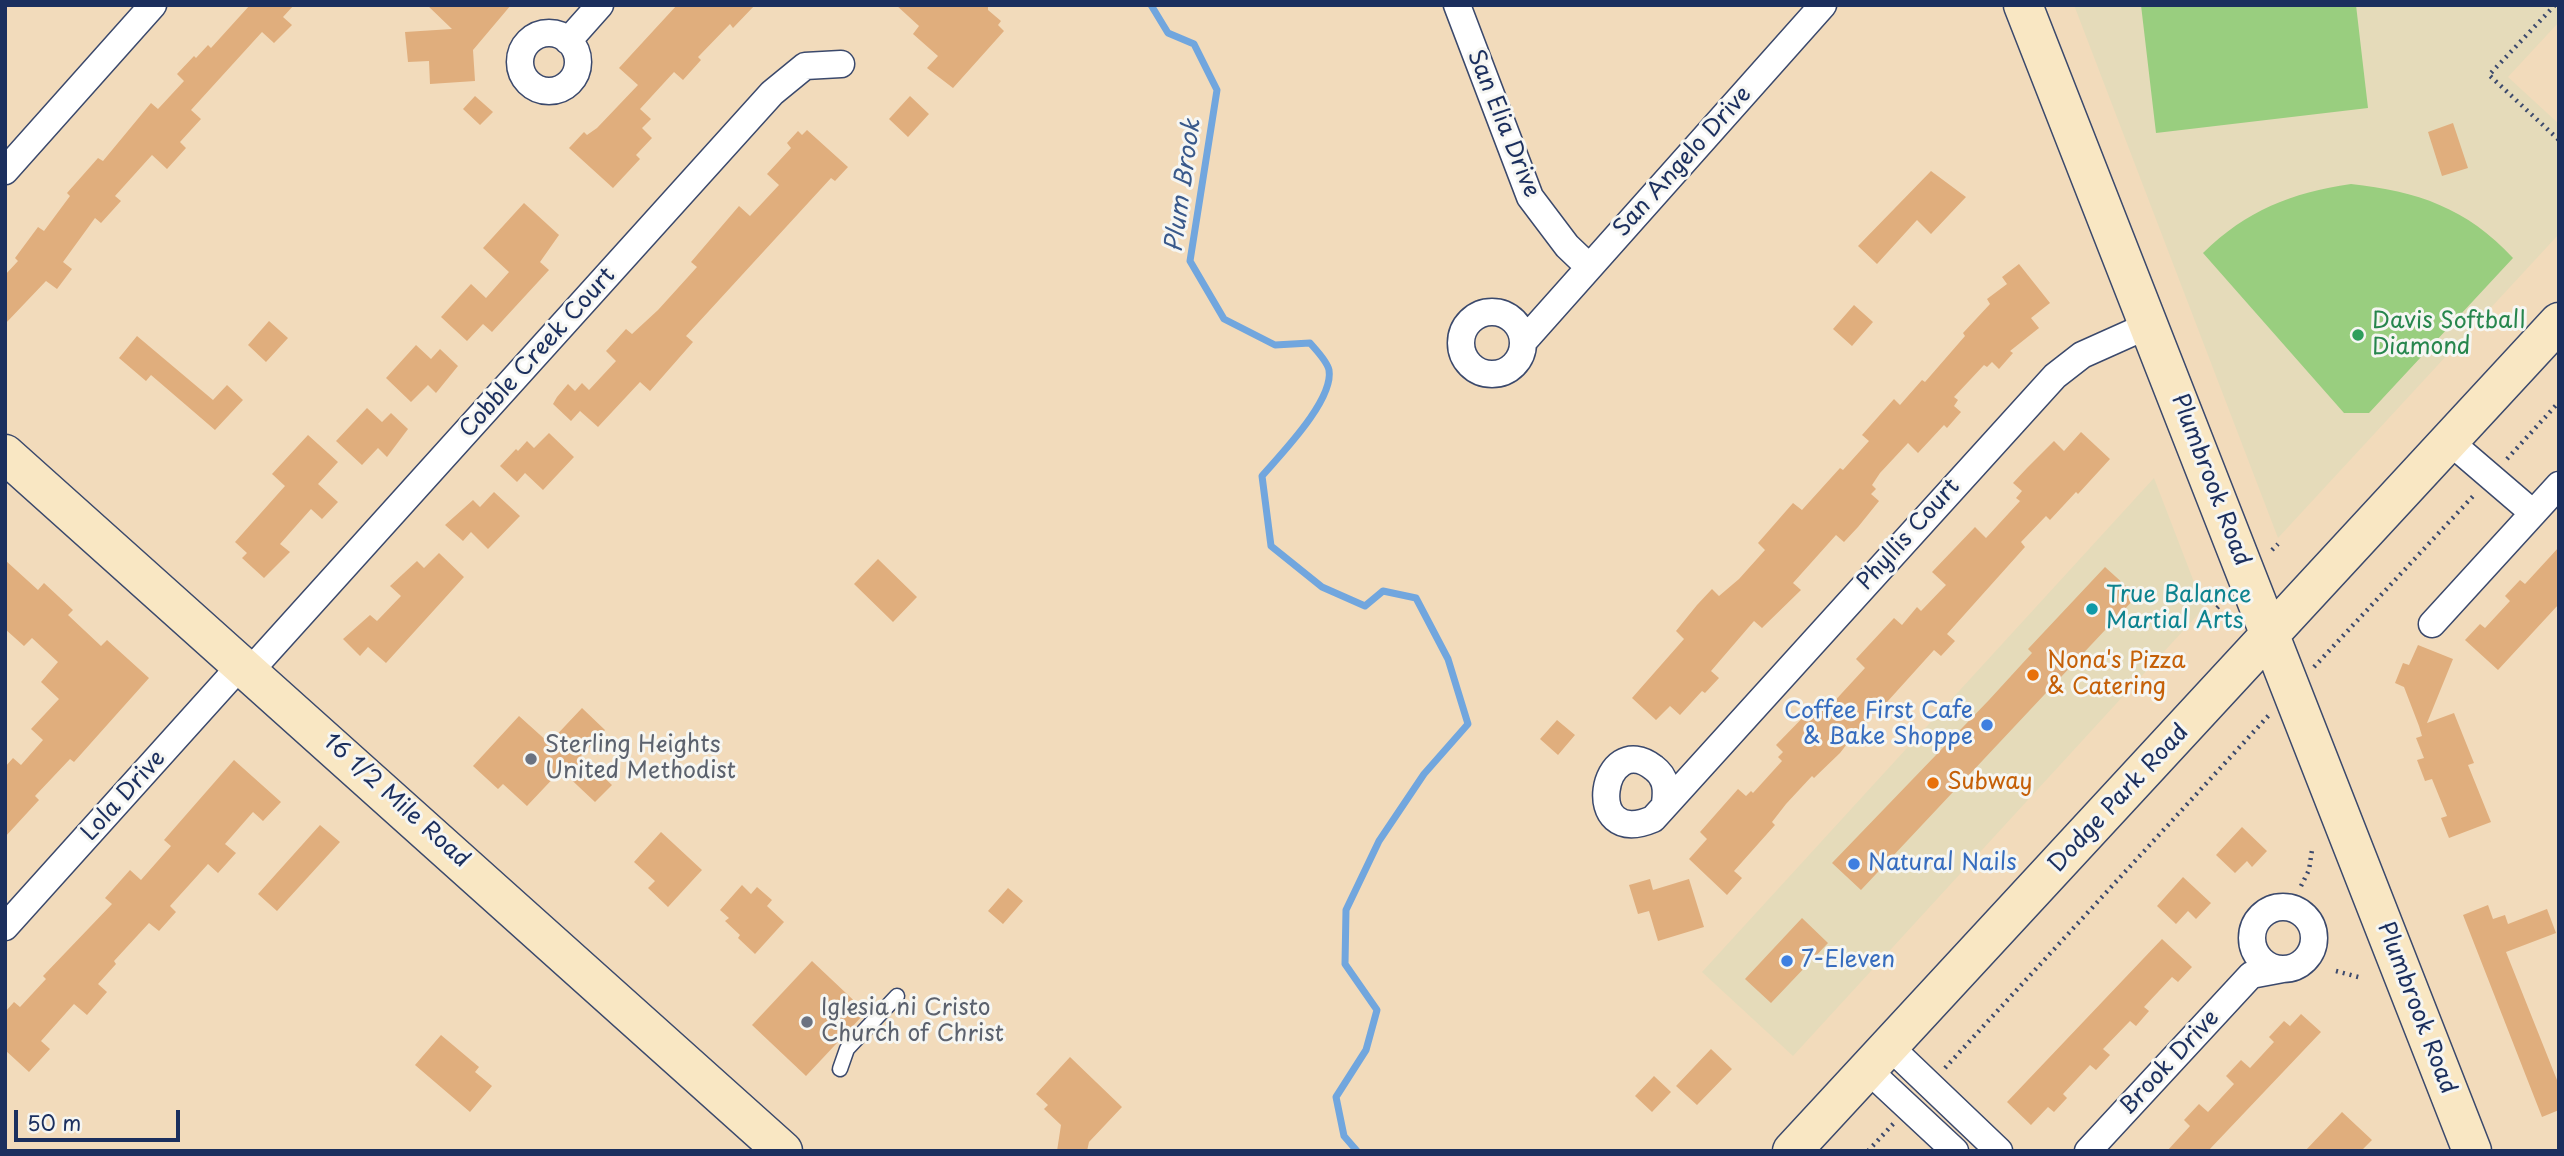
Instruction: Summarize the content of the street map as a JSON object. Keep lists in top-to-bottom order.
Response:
{
  "streets": {
    "street": [
      "San Elia Drive",
      "San Angelo Drive",
      "Cobble Creek Court",
      "Plumbrook Road",
      "Phyllis Court",
      "Lola Drive",
      "Dodge Park Road",
      "16 1/2 Mile Road",
      "Brook Drive"
    ]
  },
  "crossings": [
    ["San Elia Drive", "San Angelo Drive"],
    ["Cobble Creek Court", "Lola Drive"],
    ["Cobble Creek Court", "16 1/2 Mile Road"],
    ["Plumbrook Road", "Phyllis Court"],
    ["Plumbrook Road", "Dodge Park Road"],
    ["Lola Drive", "16 1/2 Mile Road"]
  ],
  "water": ["Plum Brook"],
  "places": [
    "Davis Softball Diamond",
    "True Balance Martial Arts",
    "Nona's Pizza & Catering",
    "Coffee First Cafe & Bake Shoppe",
    "Sterling Heights United Methodist",
    "Subway",
    "Natural Nails",
    "7-Eleven",
    "Iglesia ni Cristo Church of Christ"
  ],
  "scale_bar": "50 m"
}
